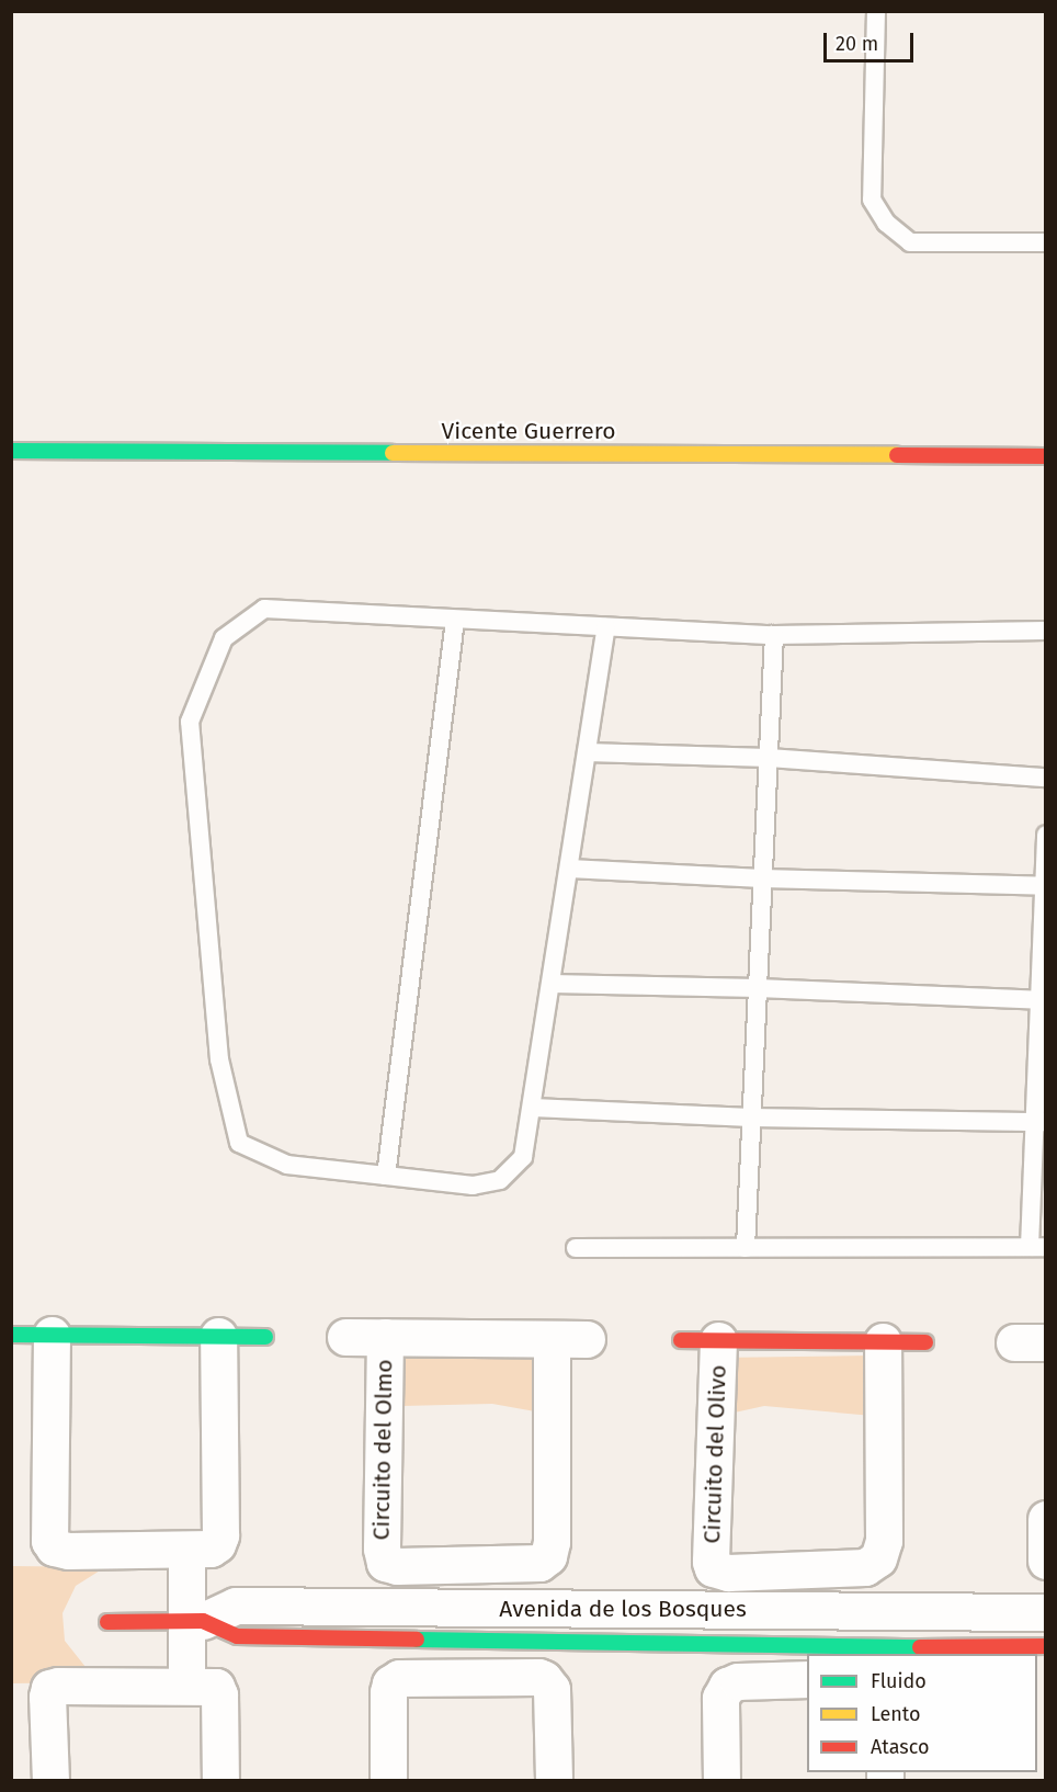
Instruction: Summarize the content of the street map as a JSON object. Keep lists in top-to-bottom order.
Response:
{
  "streets": {
    "street": [
      "Vicente Guerrero",
      "Circuito del Olmo",
      "Circuito del Olivo",
      "Avenida de los Bosques"
    ]
  },
  "legend": ["Fluido", "Lento", "Atasco"],
  "scale_bar": "20 m"
}
